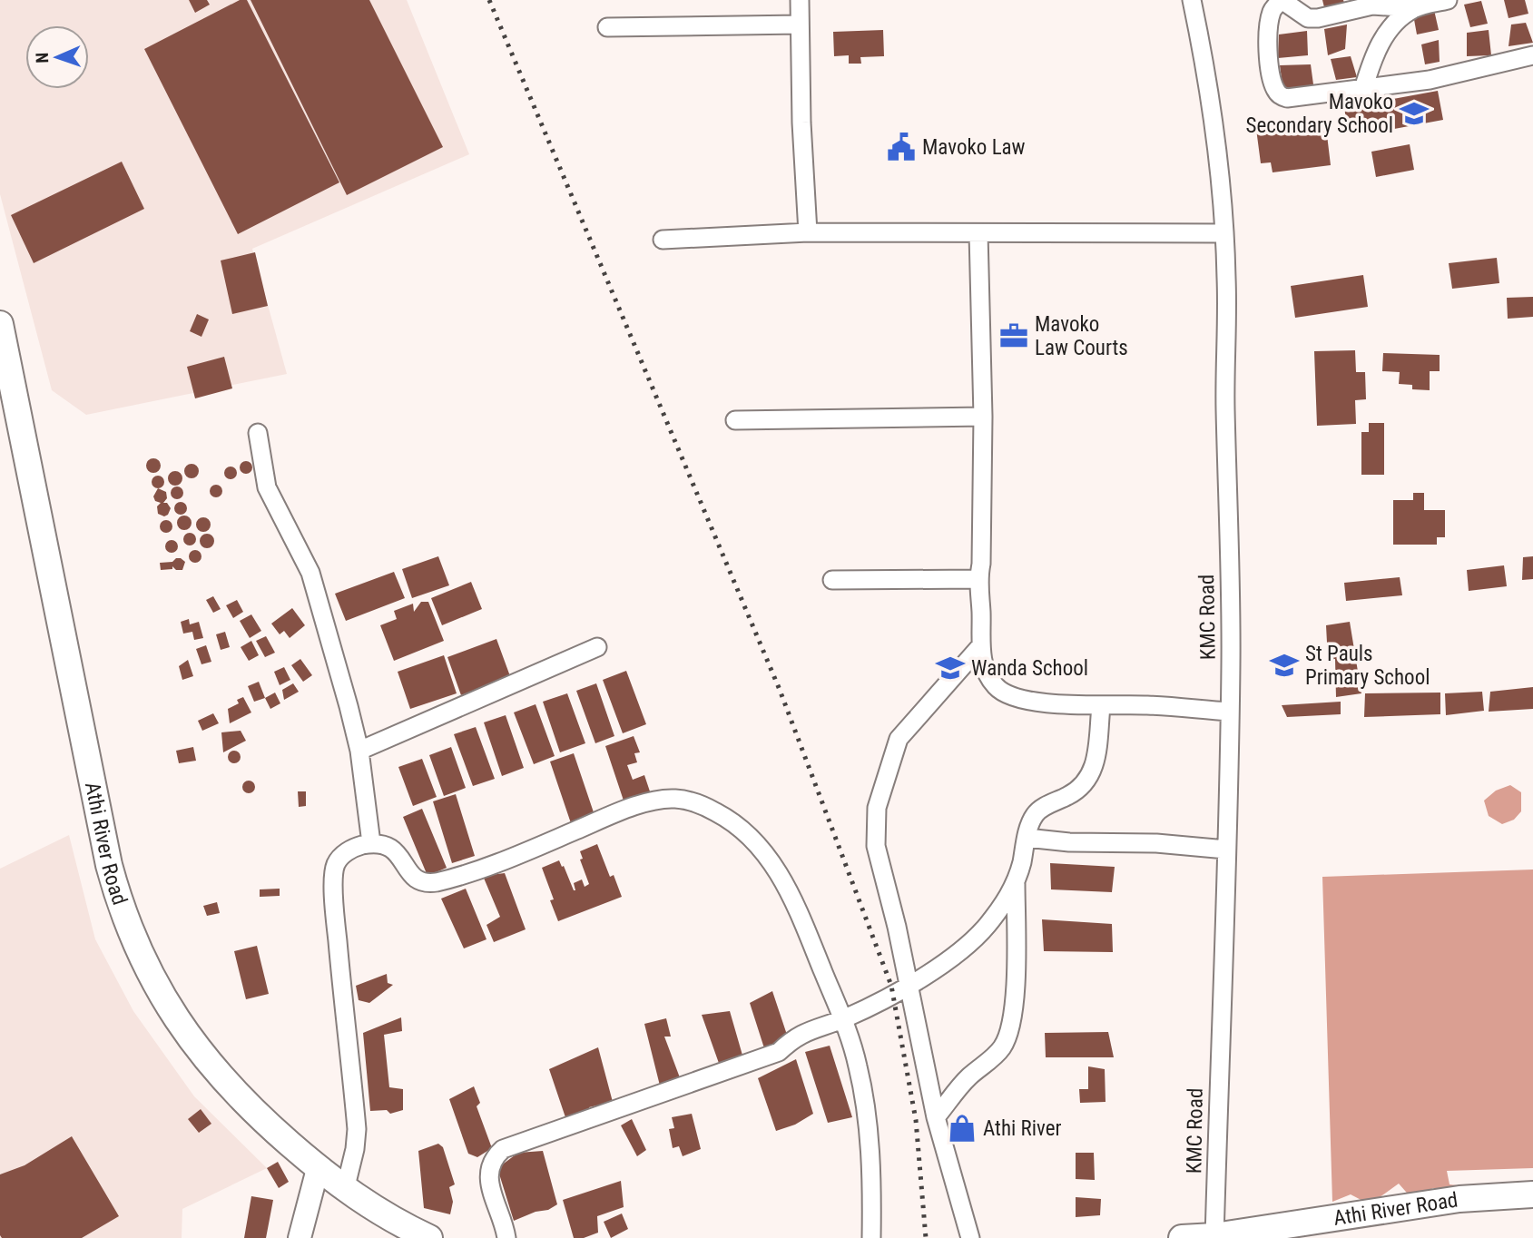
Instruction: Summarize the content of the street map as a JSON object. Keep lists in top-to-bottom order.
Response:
{
  "streets": {
    "main road": ["Athi River Road"],
    "street": ["KMC Road"]
  },
  "crossings": [
    ["KMC Road", "Athi River Road"]
  ],
  "places": {
    "school or university": ["Mavoko Secondary School", "St Pauls Primary School", "Wanda School"],
    "public building": ["Mavoko Law"],
    "office": ["Mavoko Law Courts"],
    "shop": ["Athi River"]
  },
  "north": "left"
}
